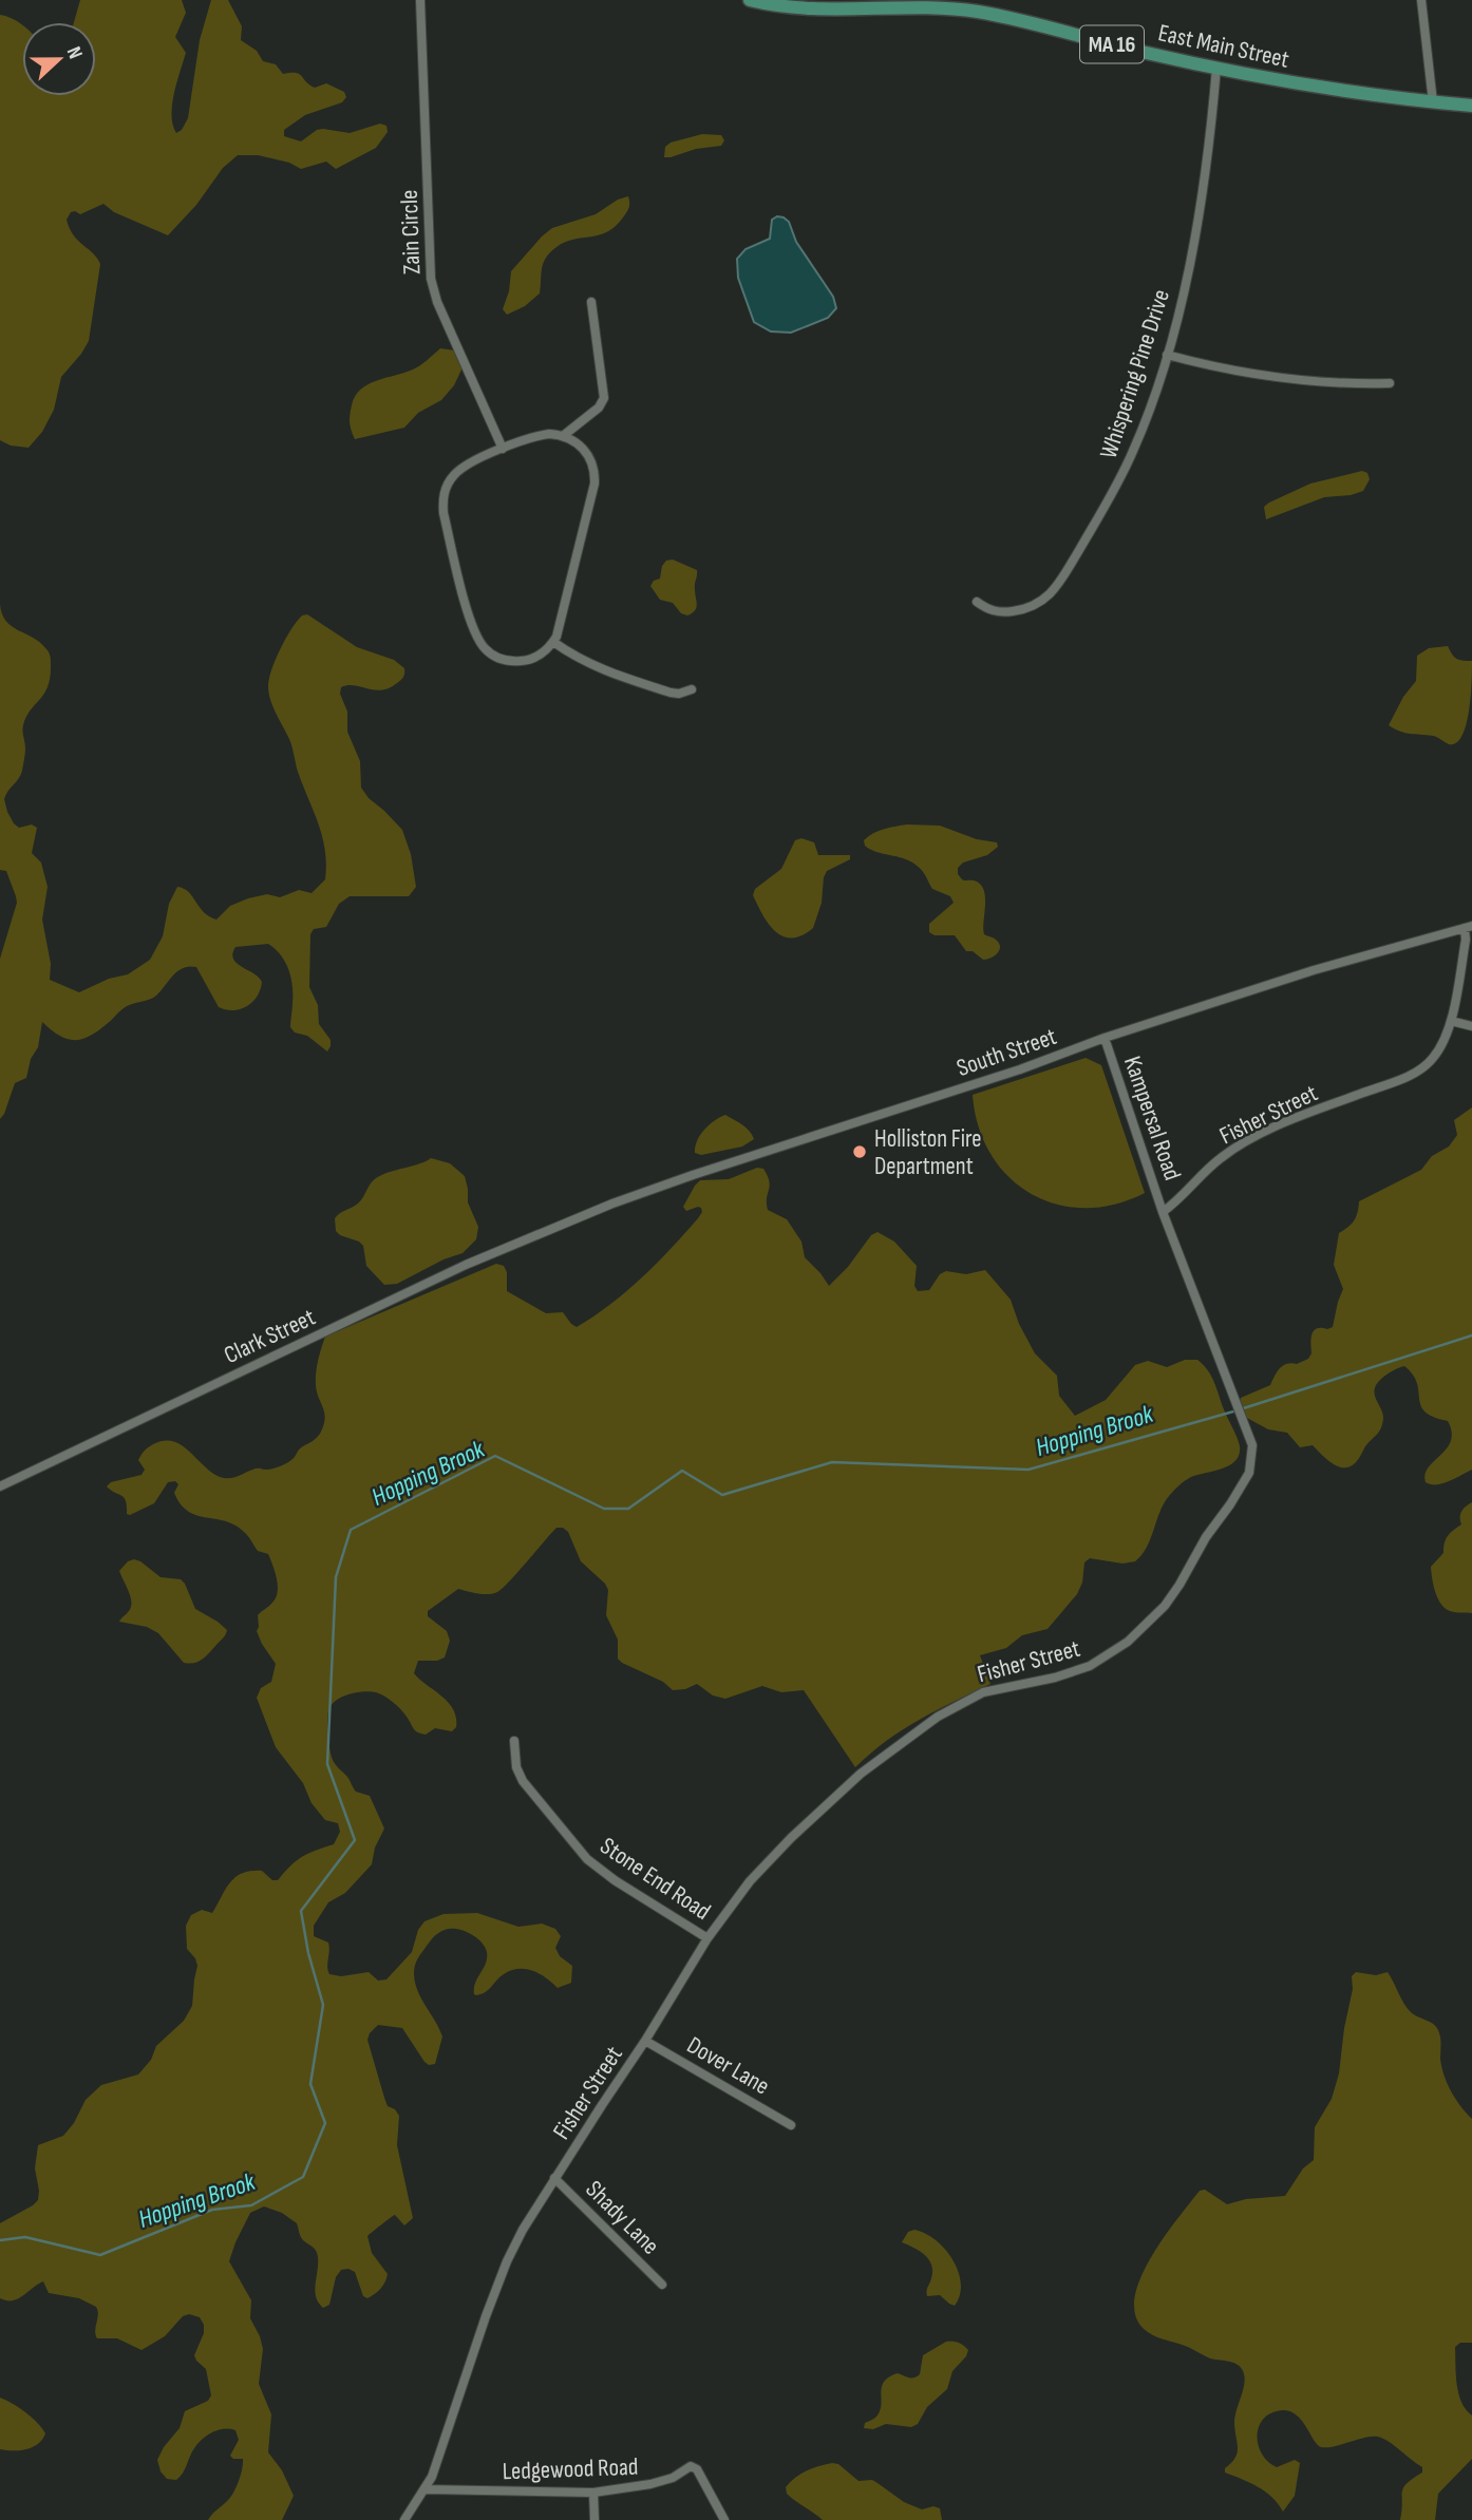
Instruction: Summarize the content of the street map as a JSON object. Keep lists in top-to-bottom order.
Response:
{
  "streets": {
    "main road": ["MA 16", "East Main Street"],
    "street": [
      "Zain Circle",
      "Whispering Pine Drive",
      "South Street",
      "Fisher Street",
      "Kampersal Road",
      "Clark Street",
      "Stone End Road",
      "Dover Lane",
      "Shady Lane",
      "Ledgewood Road"
    ]
  },
  "crossings": [
    ["East Main Street", "Whispering Pine Drive"],
    ["South Street", "Fisher Street"],
    ["South Street", "Kampersal Road"],
    ["South Street", "Clark Street"],
    ["Fisher Street", "Kampersal Road"],
    ["Fisher Street", "Stone End Road"],
    ["Fisher Street", "Dover Lane"],
    ["Fisher Street", "Shady Lane"],
    ["Fisher Street", "Ledgewood Road"]
  ],
  "water": ["Hopping Brook"],
  "places": ["Holliston Fire Department"],
  "north": "right"
}
